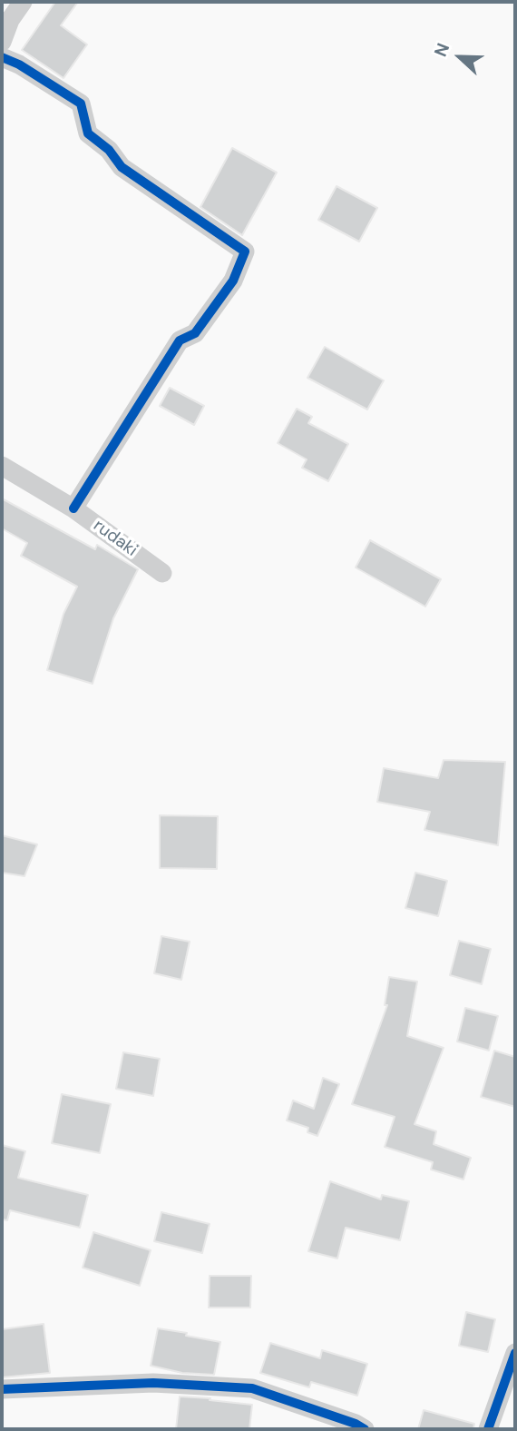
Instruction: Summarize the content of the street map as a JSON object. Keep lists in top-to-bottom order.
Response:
{
  "streets": {
    "street": ["rudaki"]
  },
  "north": "left"
}
